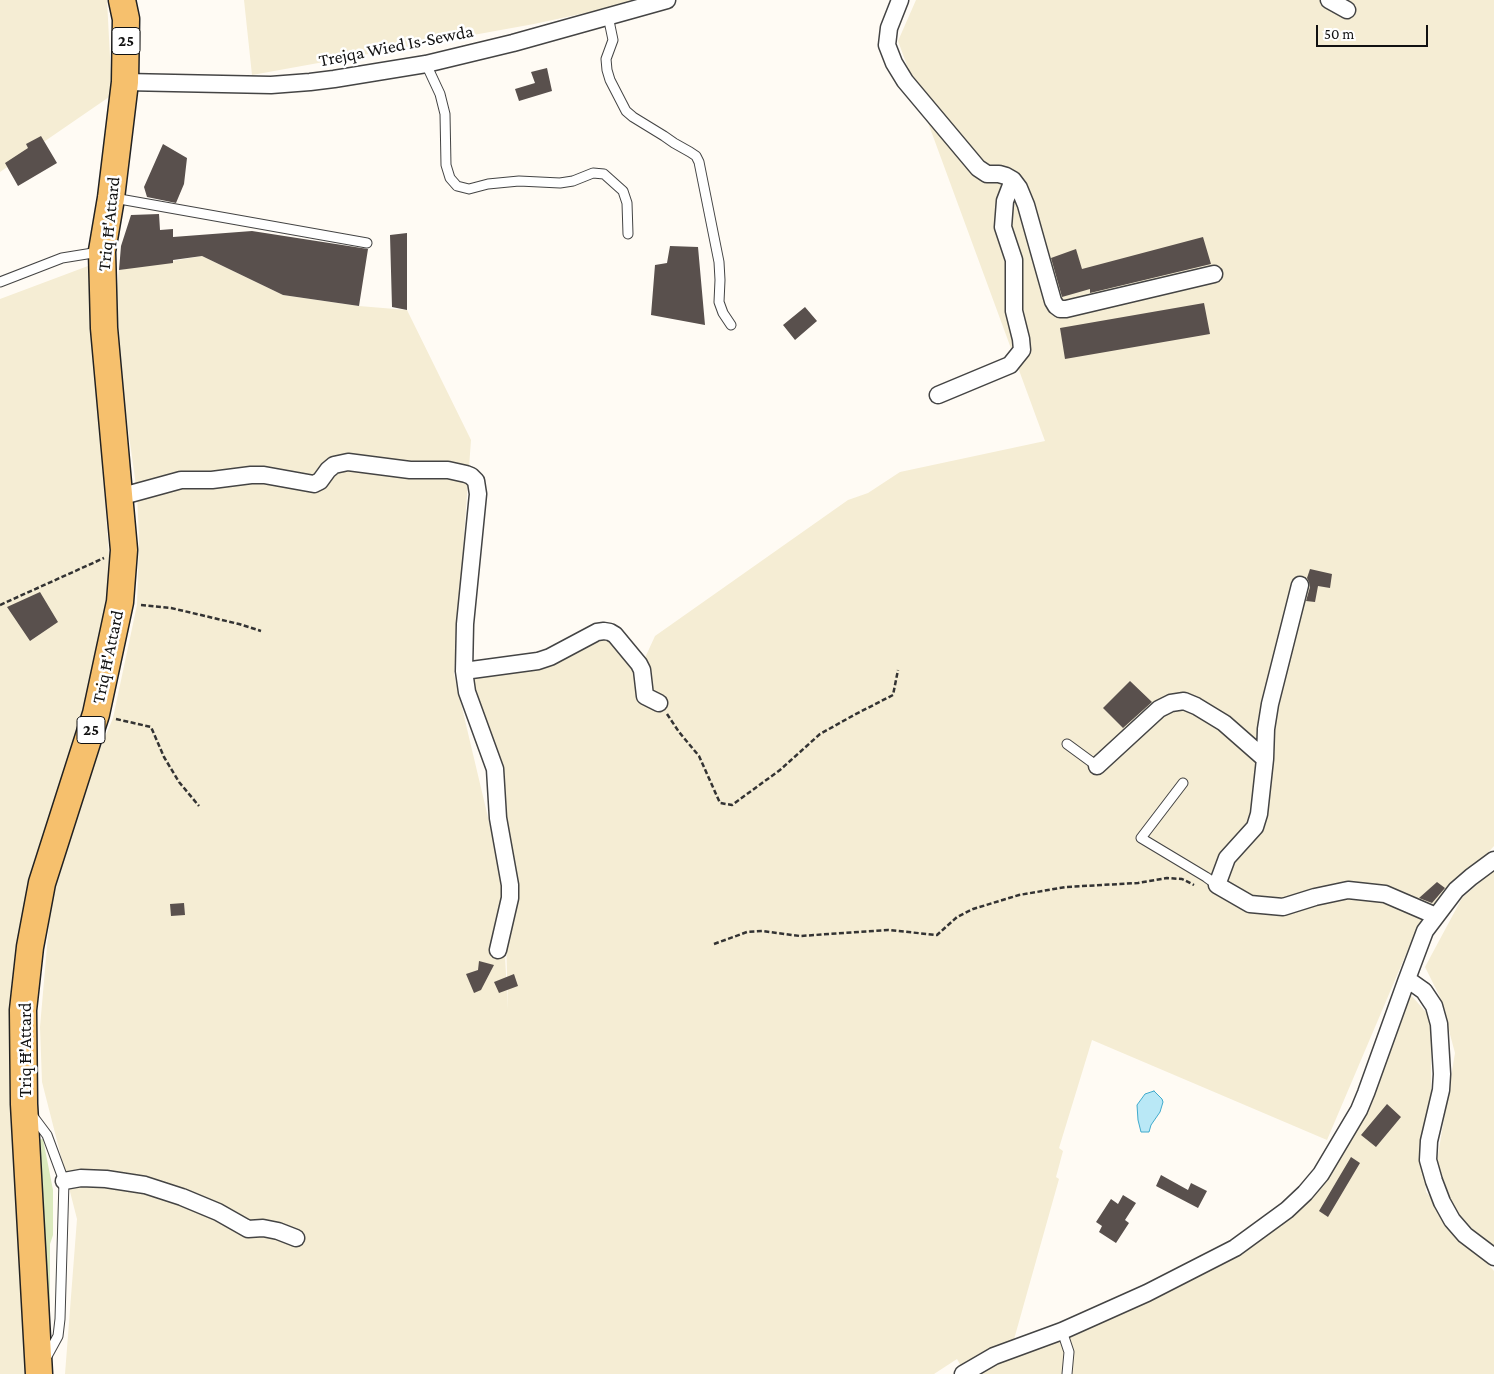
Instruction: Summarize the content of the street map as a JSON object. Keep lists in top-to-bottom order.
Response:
{
  "streets": {
    "main road": ["25", "Triq Ħ'Attard"],
    "street": ["Trejqa Wied Is-Sewda"]
  },
  "crossings": [
    ["25", "Trejqa Wied Is-Sewda"],
    ["25", "Triq Ħ'Attard"],
    ["Trejqa Wied Is-Sewda", "Triq Ħ'Attard"]
  ],
  "scale_bar": "50 m"
}
